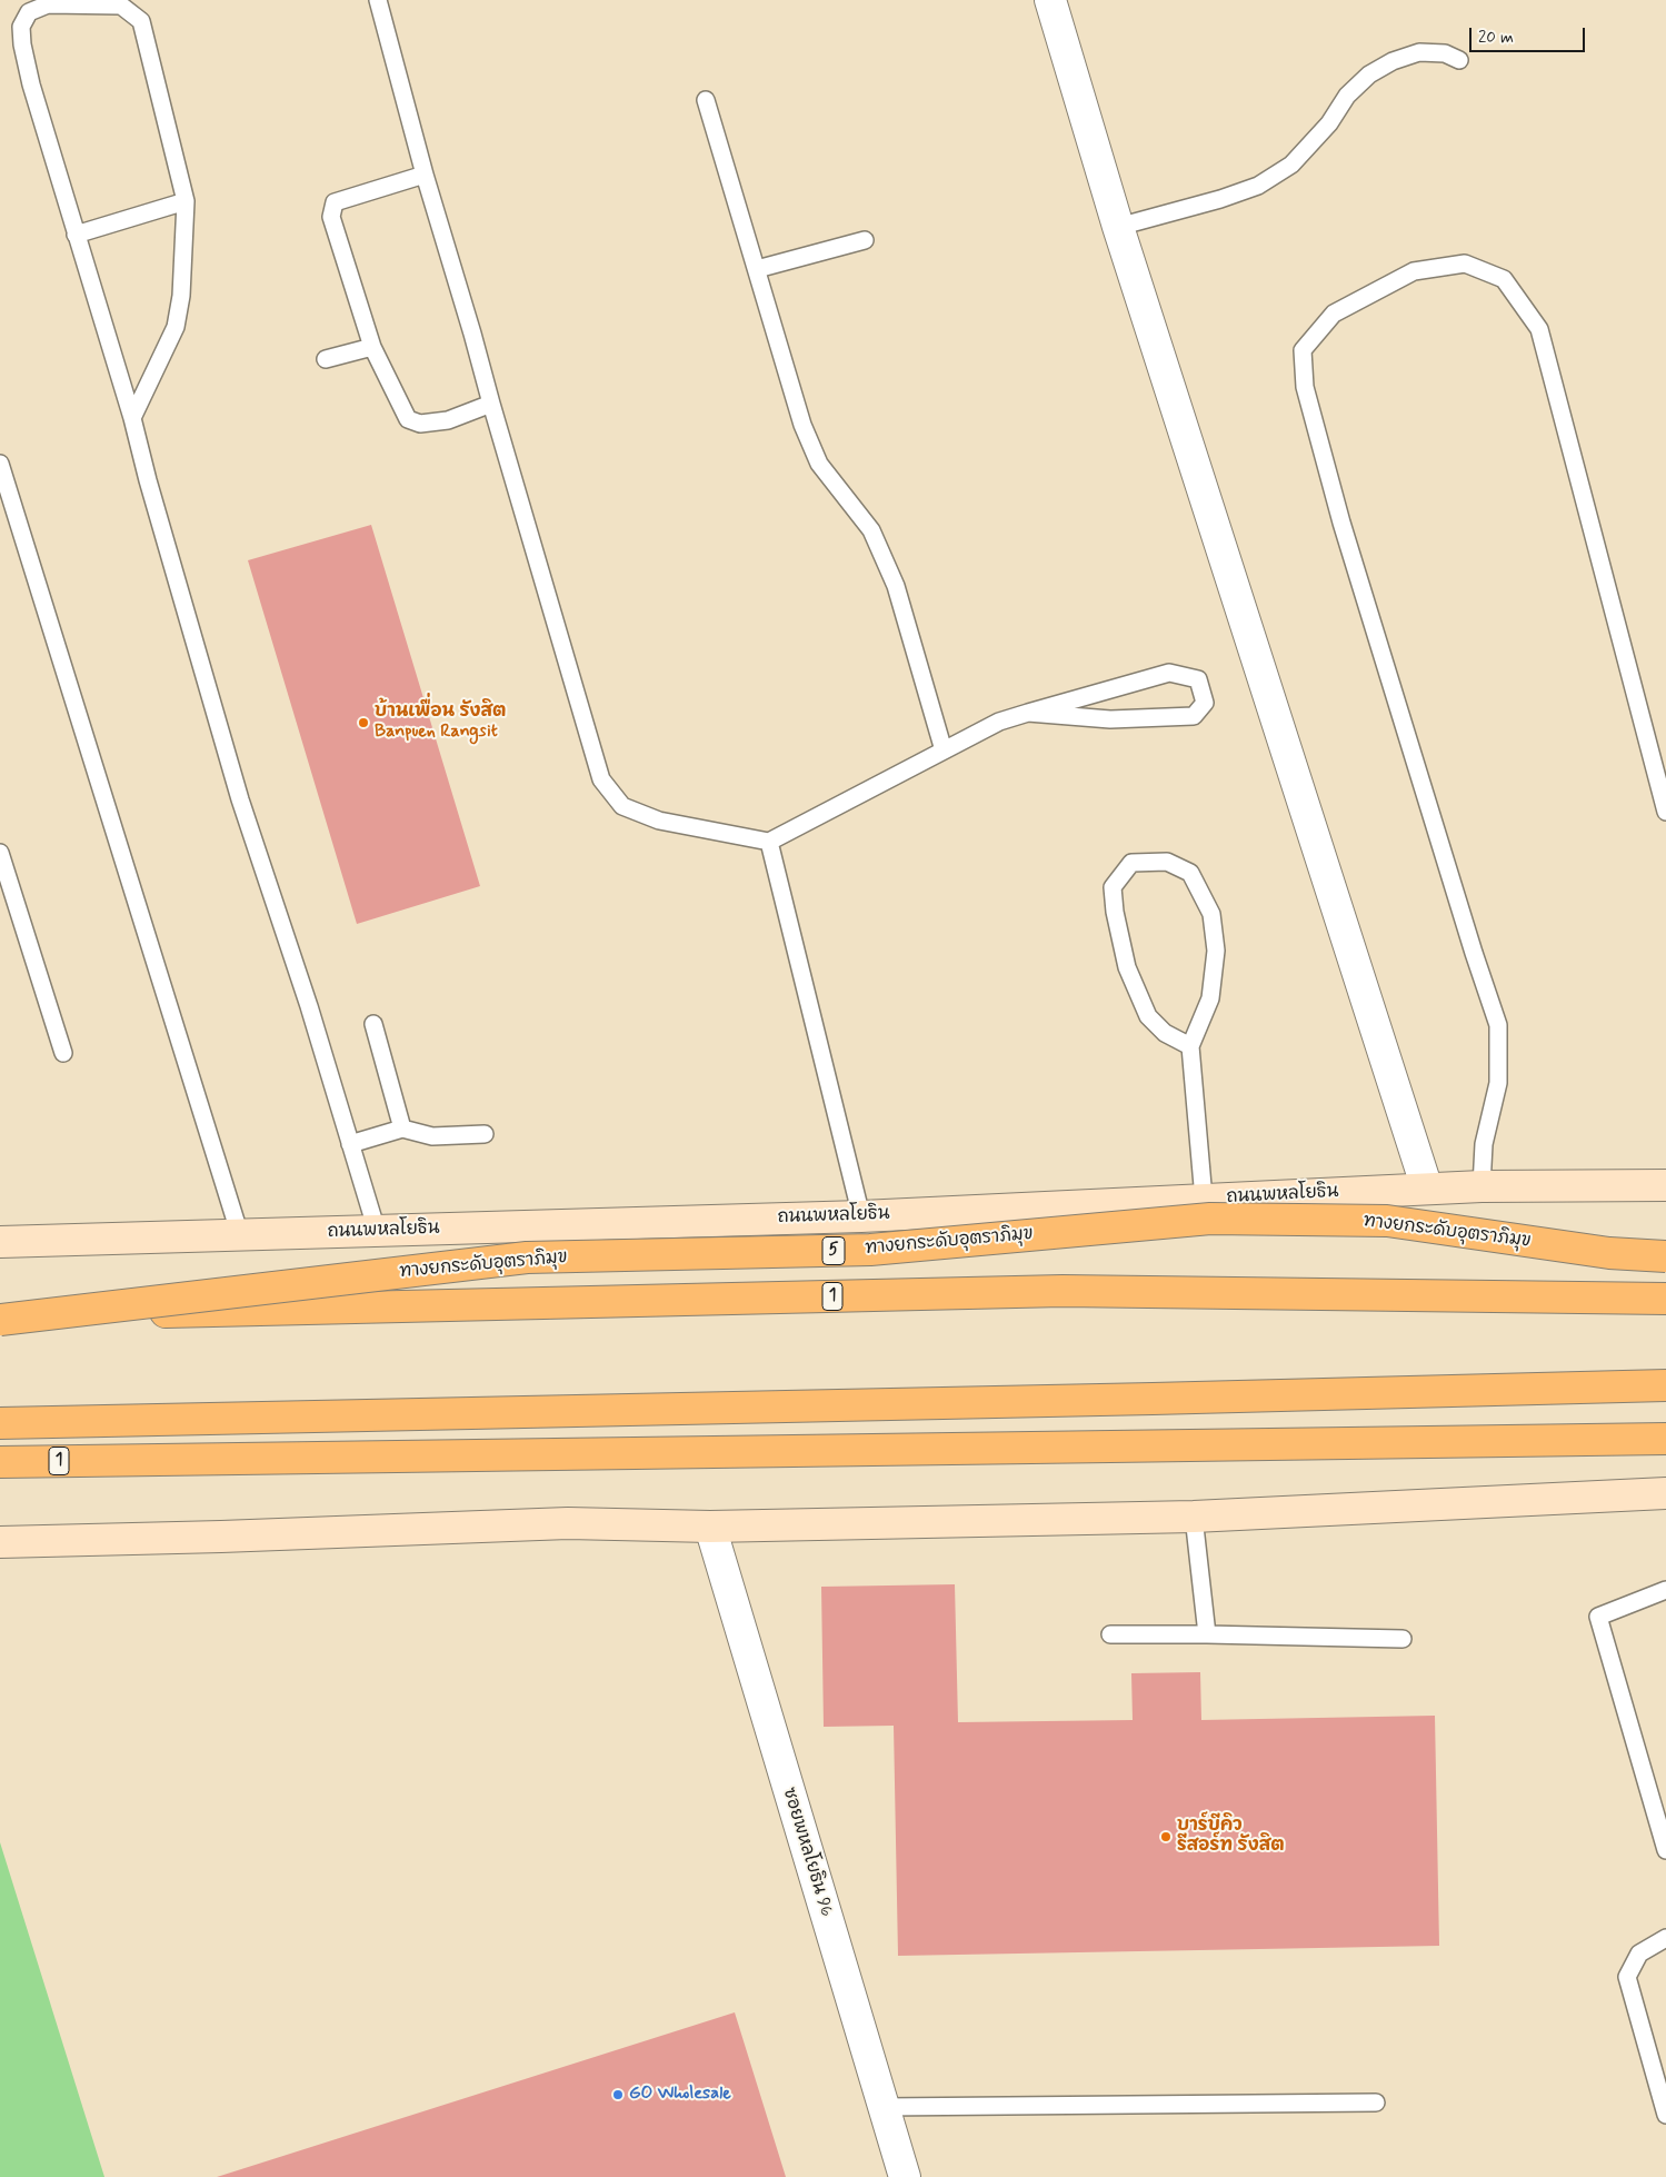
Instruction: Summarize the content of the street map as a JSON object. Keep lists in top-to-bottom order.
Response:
{
  "streets": {
    "highway": ["ทางยกระดับอุตราภิมุข", "5", "1"],
    "main road": ["ถนนพหลโยธิน"],
    "street": ["ซอยพหลโยธิน 96"]
  },
  "places": ["บ้านเพื่อน รังสิต Banpuen Rangsit", "บาร์บีคิว รีสอร์ท รังสิต", "GO Wholesale"],
  "scale_bar": "20 m"
}
